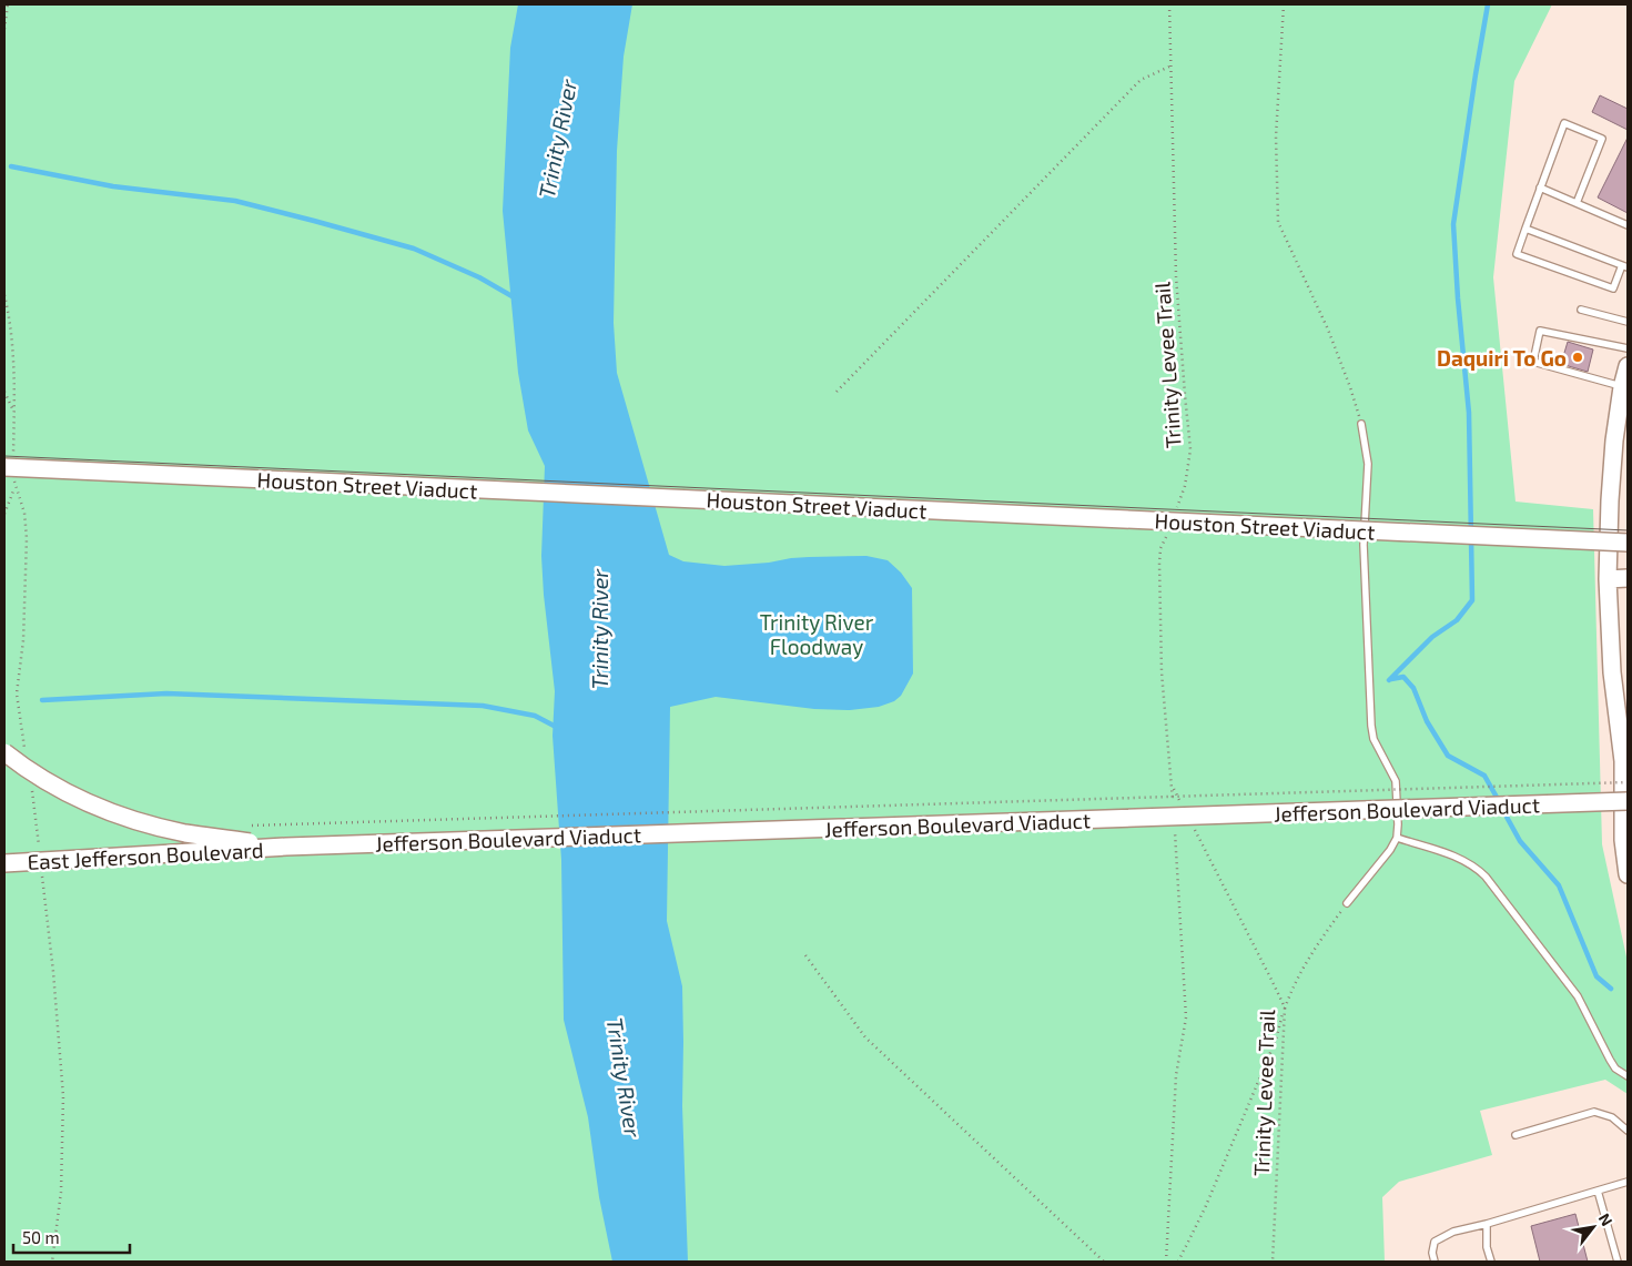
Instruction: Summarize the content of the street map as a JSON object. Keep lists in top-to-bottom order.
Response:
{
  "streets": {
    "main road": ["Houston Street Viaduct", "Jefferson Boulevard Viaduct", "East Jefferson Boulevard"],
    "path": ["Trinity Levee Trail"]
  },
  "crossings": [
    ["Jefferson Boulevard Viaduct", "East Jefferson Boulevard"]
  ],
  "water": ["Trinity River"],
  "parks": ["Trinity River Floodway"],
  "places": ["Daquiri To Go"],
  "scale_bar": "50 m",
  "north": "top right"
}
